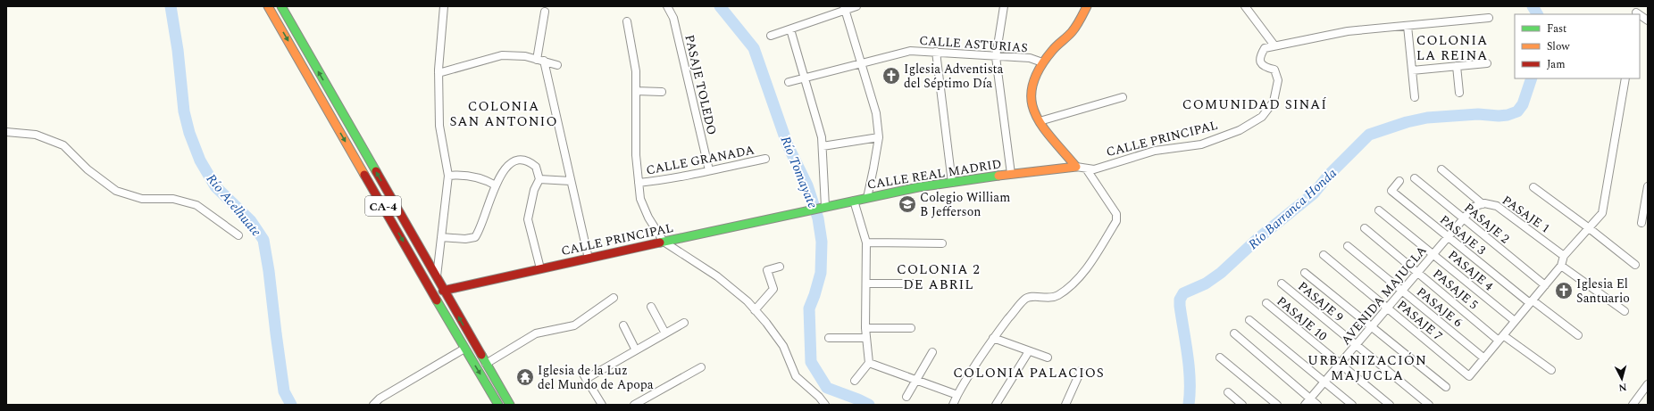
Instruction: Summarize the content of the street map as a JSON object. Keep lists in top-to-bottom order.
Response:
{
  "streets": {
    "main road": ["CALLE PRINCIPAL", "CALLE REAL MADRID", "CA-4"],
    "street": [
      "CALLE ASTURIAS",
      "PASAJE TOLEDO",
      "CALLE GRANADA",
      "PASAJE 1",
      "PASAJE 2",
      "PASAJE 3",
      "PASAJE 4",
      "PASAJE 5",
      "AVENIDA MAJUCLA",
      "PASAJE 9",
      "PASAJE 6",
      "PASAJE 10",
      "PASAJE 7"
    ]
  },
  "crossings": [
    ["PASAJE TOLEDO", "CALLE GRANADA"],
    ["CALLE PRINCIPAL", "CALLE REAL MADRID"],
    ["CALLE PRINCIPAL", "CA-4"],
    ["PASAJE 1", "AVENIDA MAJUCLA"],
    ["PASAJE 2", "AVENIDA MAJUCLA"],
    ["PASAJE 3", "AVENIDA MAJUCLA"],
    ["PASAJE 4", "AVENIDA MAJUCLA"],
    ["PASAJE 5", "AVENIDA MAJUCLA"],
    ["AVENIDA MAJUCLA", "PASAJE 9"],
    ["AVENIDA MAJUCLA", "PASAJE 6"],
    ["AVENIDA MAJUCLA", "PASAJE 10"],
    ["AVENIDA MAJUCLA", "PASAJE 7"],
    ["PASAJE 6", "PASAJE 7"]
  ],
  "districts": [
    "COLONIA LA REINA",
    "COMUNIDAD SINAÍ",
    "COLONIA SAN ANTONIO",
    "COLONIA 2 DE ABRIL",
    "URBANIZACIÓN MAJUCLA",
    "COLONIA PALACIOS"
  ],
  "water": ["Río Tomayate", "Río Acelhuate", "Río Barranca Honda"],
  "places": {
    "church": ["Iglesia Adventista del Séptimo Día", "Iglesia El Santuario"],
    "school or university": ["Colegio William B Jefferson"],
    "temple": ["Iglesia de la Luz del Mundo de Apopa"]
  },
  "legend": ["Fast", "Slow", "Jam"],
  "north": "bottom"
}
